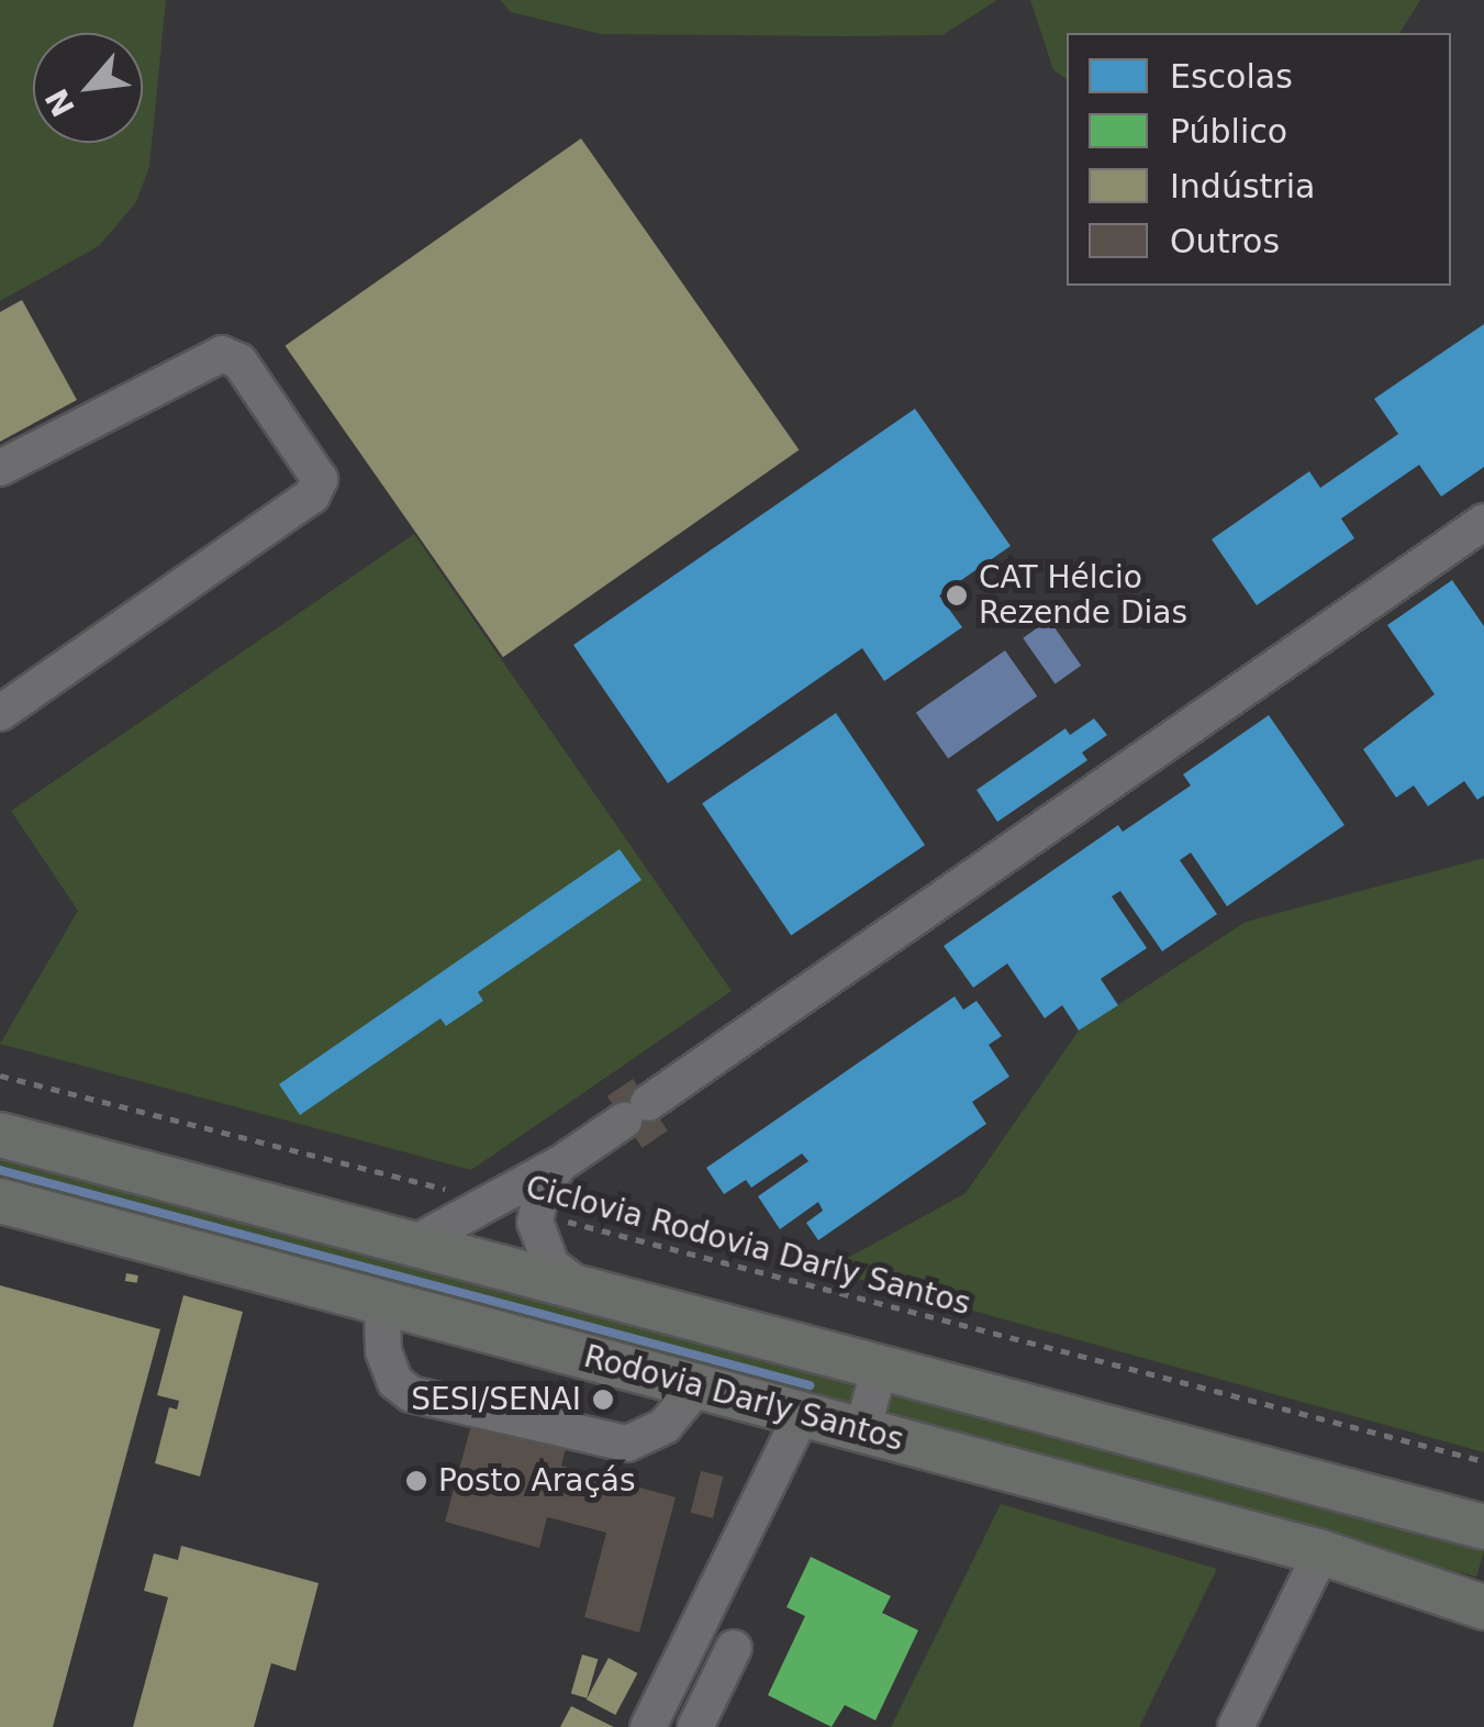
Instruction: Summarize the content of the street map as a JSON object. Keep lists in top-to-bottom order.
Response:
{
  "streets": {
    "main road": ["Rodovia Darly Santos"],
    "path": ["Ciclovia Rodovia Darly Santos"]
  },
  "places": ["CAT Hélcio Rezende Dias", "SESI/SENAI", "Posto Araçás"],
  "legend": [
    "Escolas",
    "Público",
    "Indústria",
    "Outros"
  ],
  "north": "bottom left"
}
